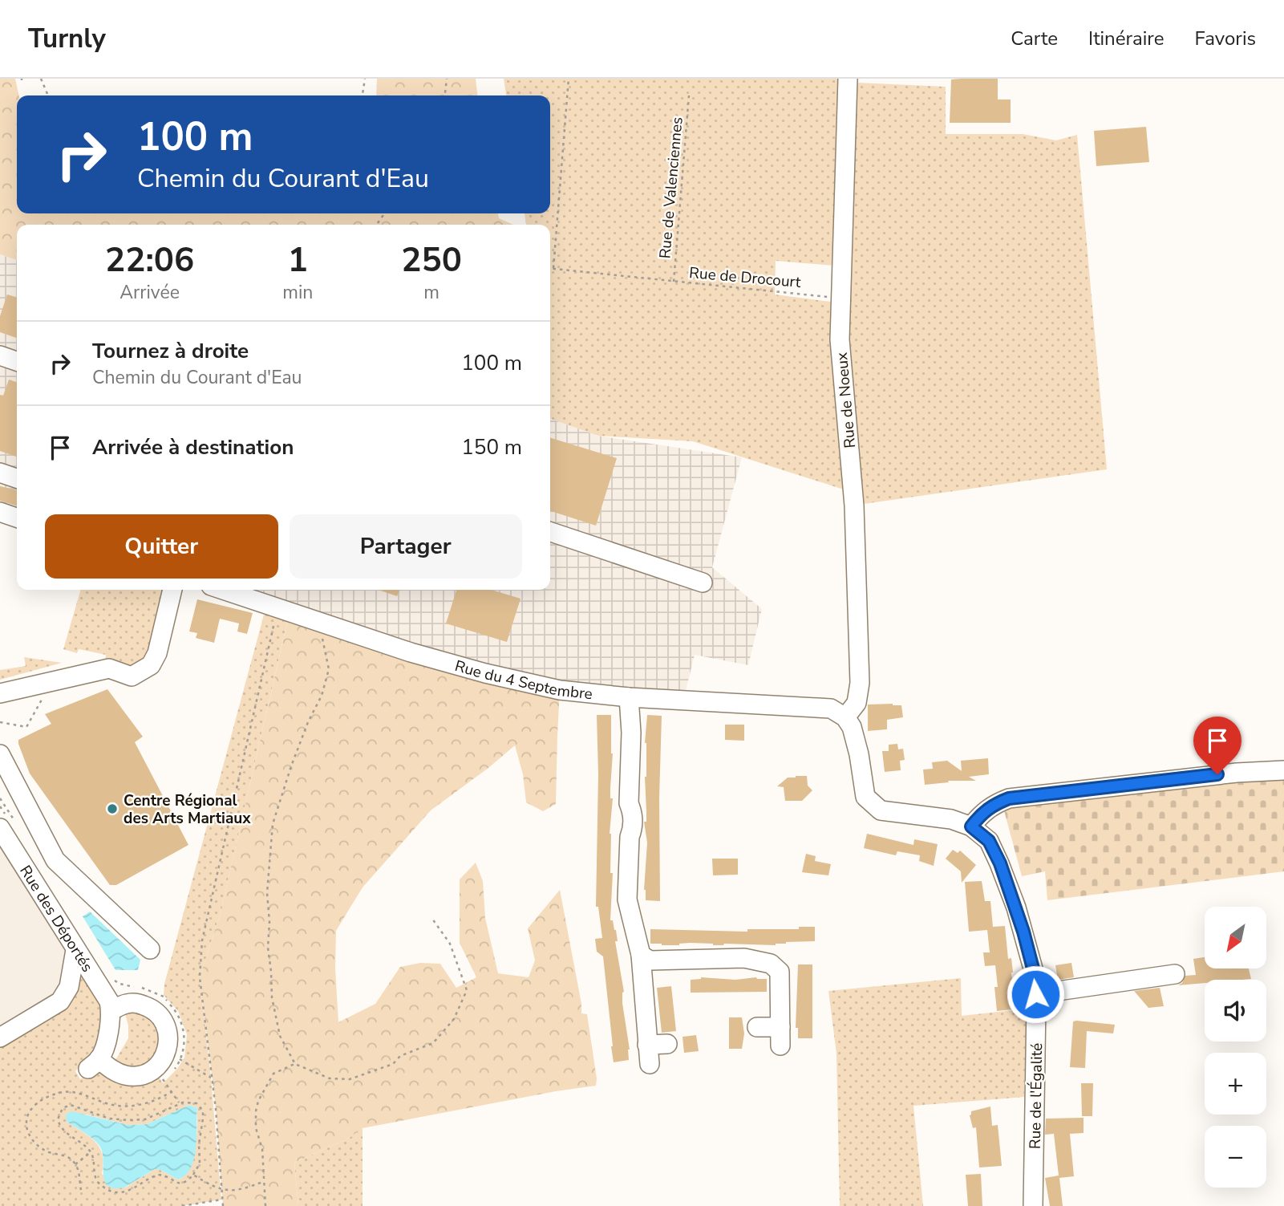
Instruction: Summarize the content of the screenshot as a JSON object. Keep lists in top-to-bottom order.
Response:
{
  "streets": {
    "street": [
      "Rue de Noeux",
      "Rue du 4 Septembre",
      "Rue des Déportés",
      "Rue de l'Égalité"
    ],
    "path": ["Rue de Valenciennes", "Rue de Drocourt"]
  },
  "crossings": [
    ["Rue de Valenciennes", "Rue de Drocourt"],
    ["Rue de Drocourt", "Rue de Noeux"],
    ["Rue de Noeux", "Rue du 4 Septembre"],
    ["Rue de Noeux", "Rue de l'Égalité"],
    ["Rue du 4 Septembre", "Rue de l'Égalité"]
  ],
  "places": ["Centre Régional des Arts Martiaux"],
  "north": "bottom left",
  "page": {
    "header": "Turnly",
    "nav": ["Carte", "Itinéraire", "Favoris"],
    "turn": ["100 m", "Chemin du Courant d'Eau"],
    "eta": [
      "22:06",
      "Arrivée",
      "1",
      "min",
      "250",
      "m"
    ],
    "list": [
      {
        "name": "Tournez à droite",
        "note": "Chemin du Courant d'Eau",
        "value": "100 m"
      },
      {
        "name": "Arrivée à destination",
        "value": "150 m"
      }
    ],
    "buttons": ["Quitter", "Partager"],
    "map_buttons": ["+", "−"]
  }
}
